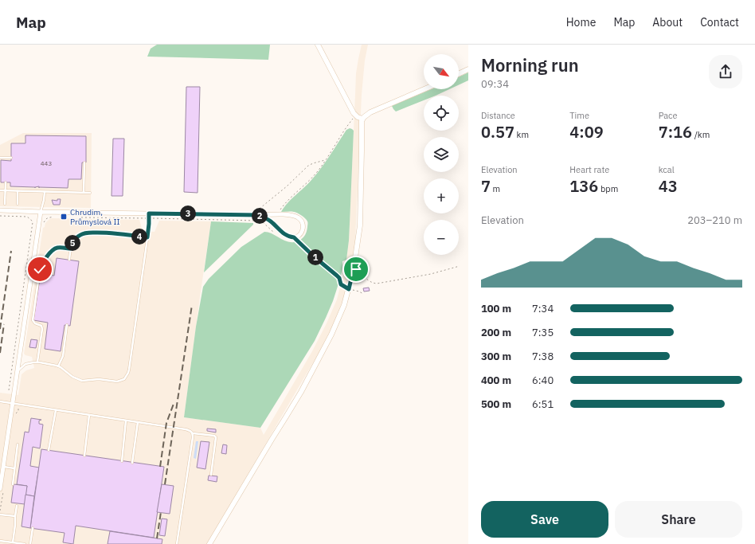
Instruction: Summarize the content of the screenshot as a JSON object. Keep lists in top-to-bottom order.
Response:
{
  "places": {
    "transit": ["Chrudim, Průmyslová II"]
  },
  "house_numbers": ["443"],
  "north": "bottom right",
  "page": {
    "header": "Map",
    "nav": [
      "Home",
      "Map",
      "About",
      "Contact"
    ],
    "heading": ["Morning run", "09:34"],
    "map_buttons": ["+", "−"],
    "stats": [
      ["Distance", "0.57 km"],
      ["Time", "4:09"],
      ["Pace", "7:16 /km"],
      ["Elevation", "7 m"],
      ["Heart rate", "136 bpm"],
      ["kcal", "43"]
    ],
    "pins": [
      "3",
      "2",
      "4",
      "5",
      "1"
    ],
    "chart": ["Elevation", "203–210 m"],
    "list": [
      {
        "name": "100 m",
        "note": "7:34"
      },
      {
        "name": "200 m",
        "note": "7:35"
      },
      {
        "name": "300 m",
        "note": "7:38"
      },
      {
        "name": "400 m",
        "note": "6:40"
      },
      {
        "name": "500 m",
        "note": "6:51"
      }
    ],
    "buttons": ["Save", "Share"]
  }
}
